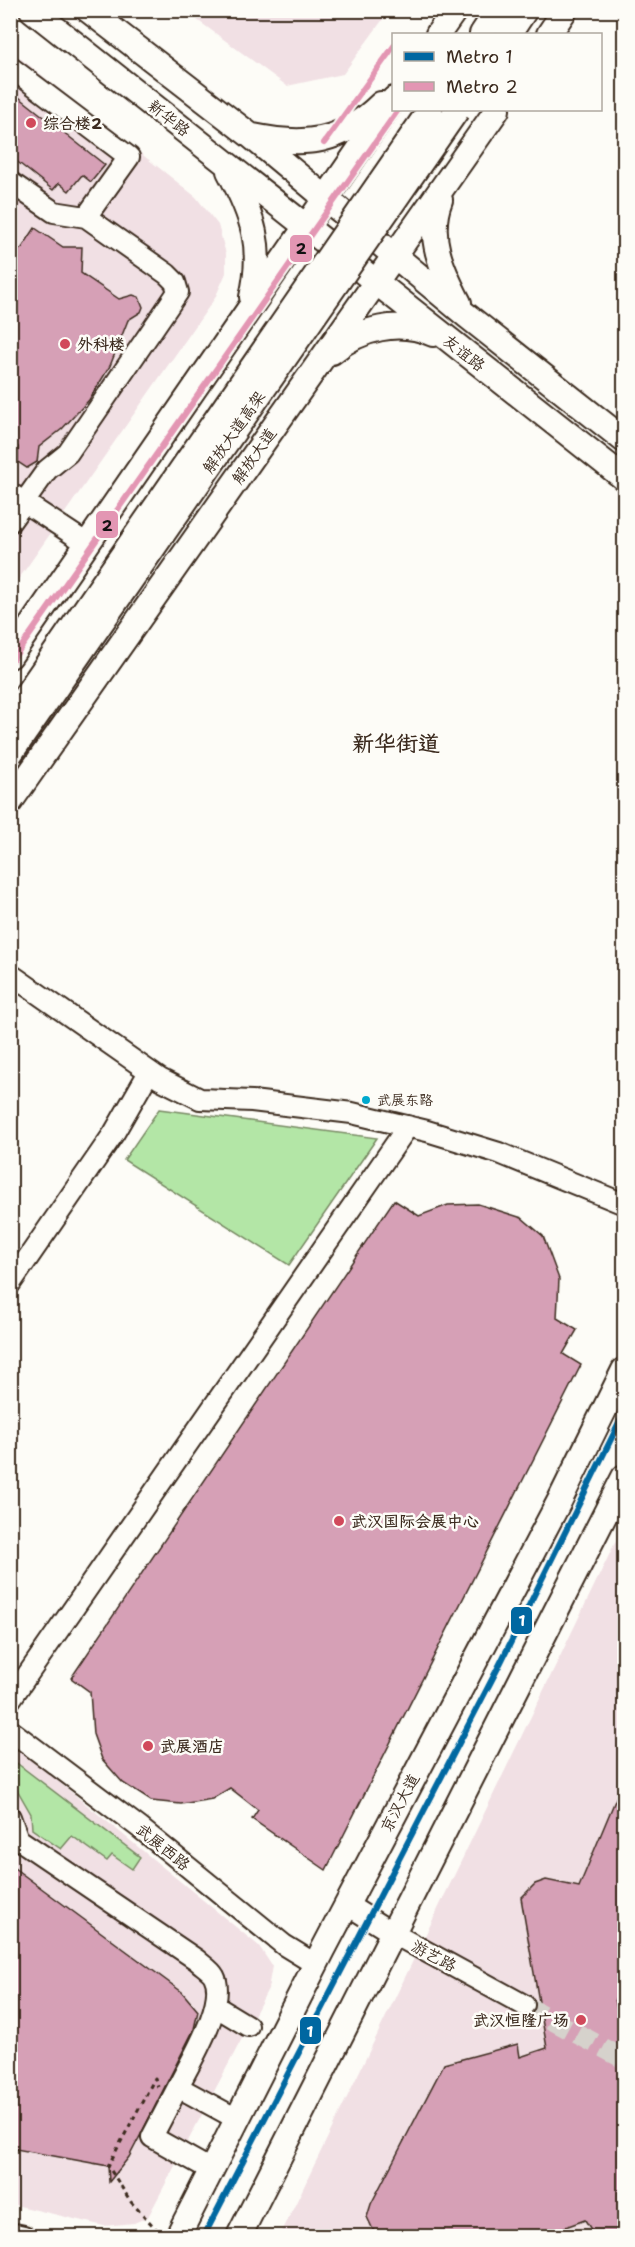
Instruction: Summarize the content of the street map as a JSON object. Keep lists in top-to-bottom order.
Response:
{
  "streets": {
    "main road": [
      "新华路",
      "友谊路",
      "解放大道高架",
      "解放大道",
      "京汉大道"
    ],
    "street": ["武展西路", "游艺路"]
  },
  "crossings": [
    ["新华路", "友谊路"],
    ["友谊路", "解放大道"],
    ["京汉大道", "武展西路"],
    ["京汉大道", "游艺路"]
  ],
  "districts": ["新华街道"],
  "places": [
    "综合楼2",
    "外科楼",
    "武展东路",
    "武汉国际会展中心",
    "武展酒店",
    "武汉恒隆广场"
  ],
  "lines": ["metro line 2", "metro line 1"],
  "legend": ["Metro 1", "Metro 2"]
}
